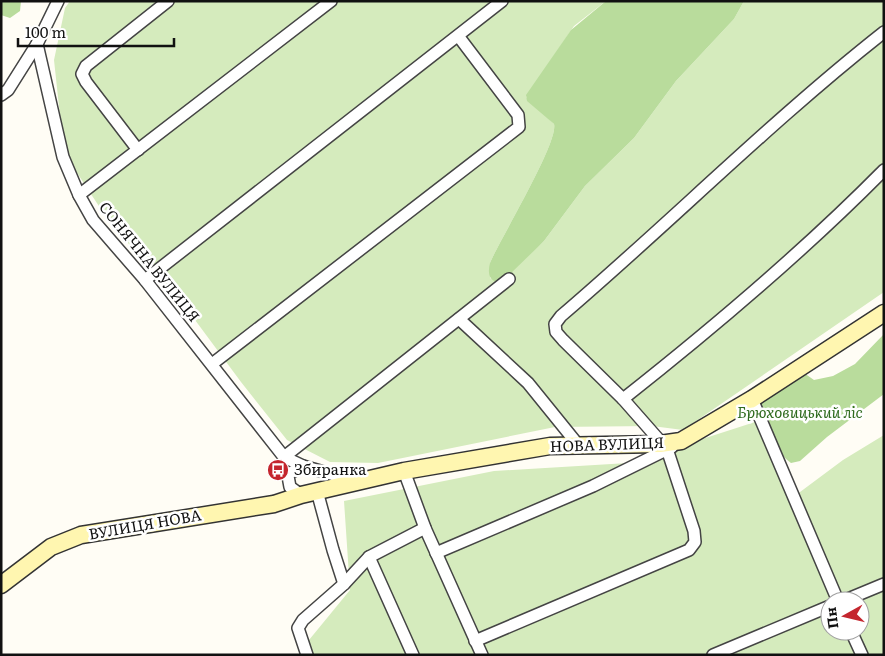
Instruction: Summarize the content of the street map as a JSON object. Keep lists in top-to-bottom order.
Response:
{
  "streets": {
    "street": ["СОНЯЧНА ВУЛИЦЯ", "НОВА ВУЛИЦЯ", "ВУЛИЦЯ НОВА"]
  },
  "crossings": [
    ["СОНЯЧНА ВУЛИЦЯ", "НОВА ВУЛИЦЯ"],
    ["НОВА ВУЛИЦЯ", "ВУЛИЦЯ НОВА"]
  ],
  "parks": ["Брюховицький ліс"],
  "places": {
    "bus stop": ["Збиранка"]
  },
  "scale_bar": "100 m",
  "north": "left"
}
